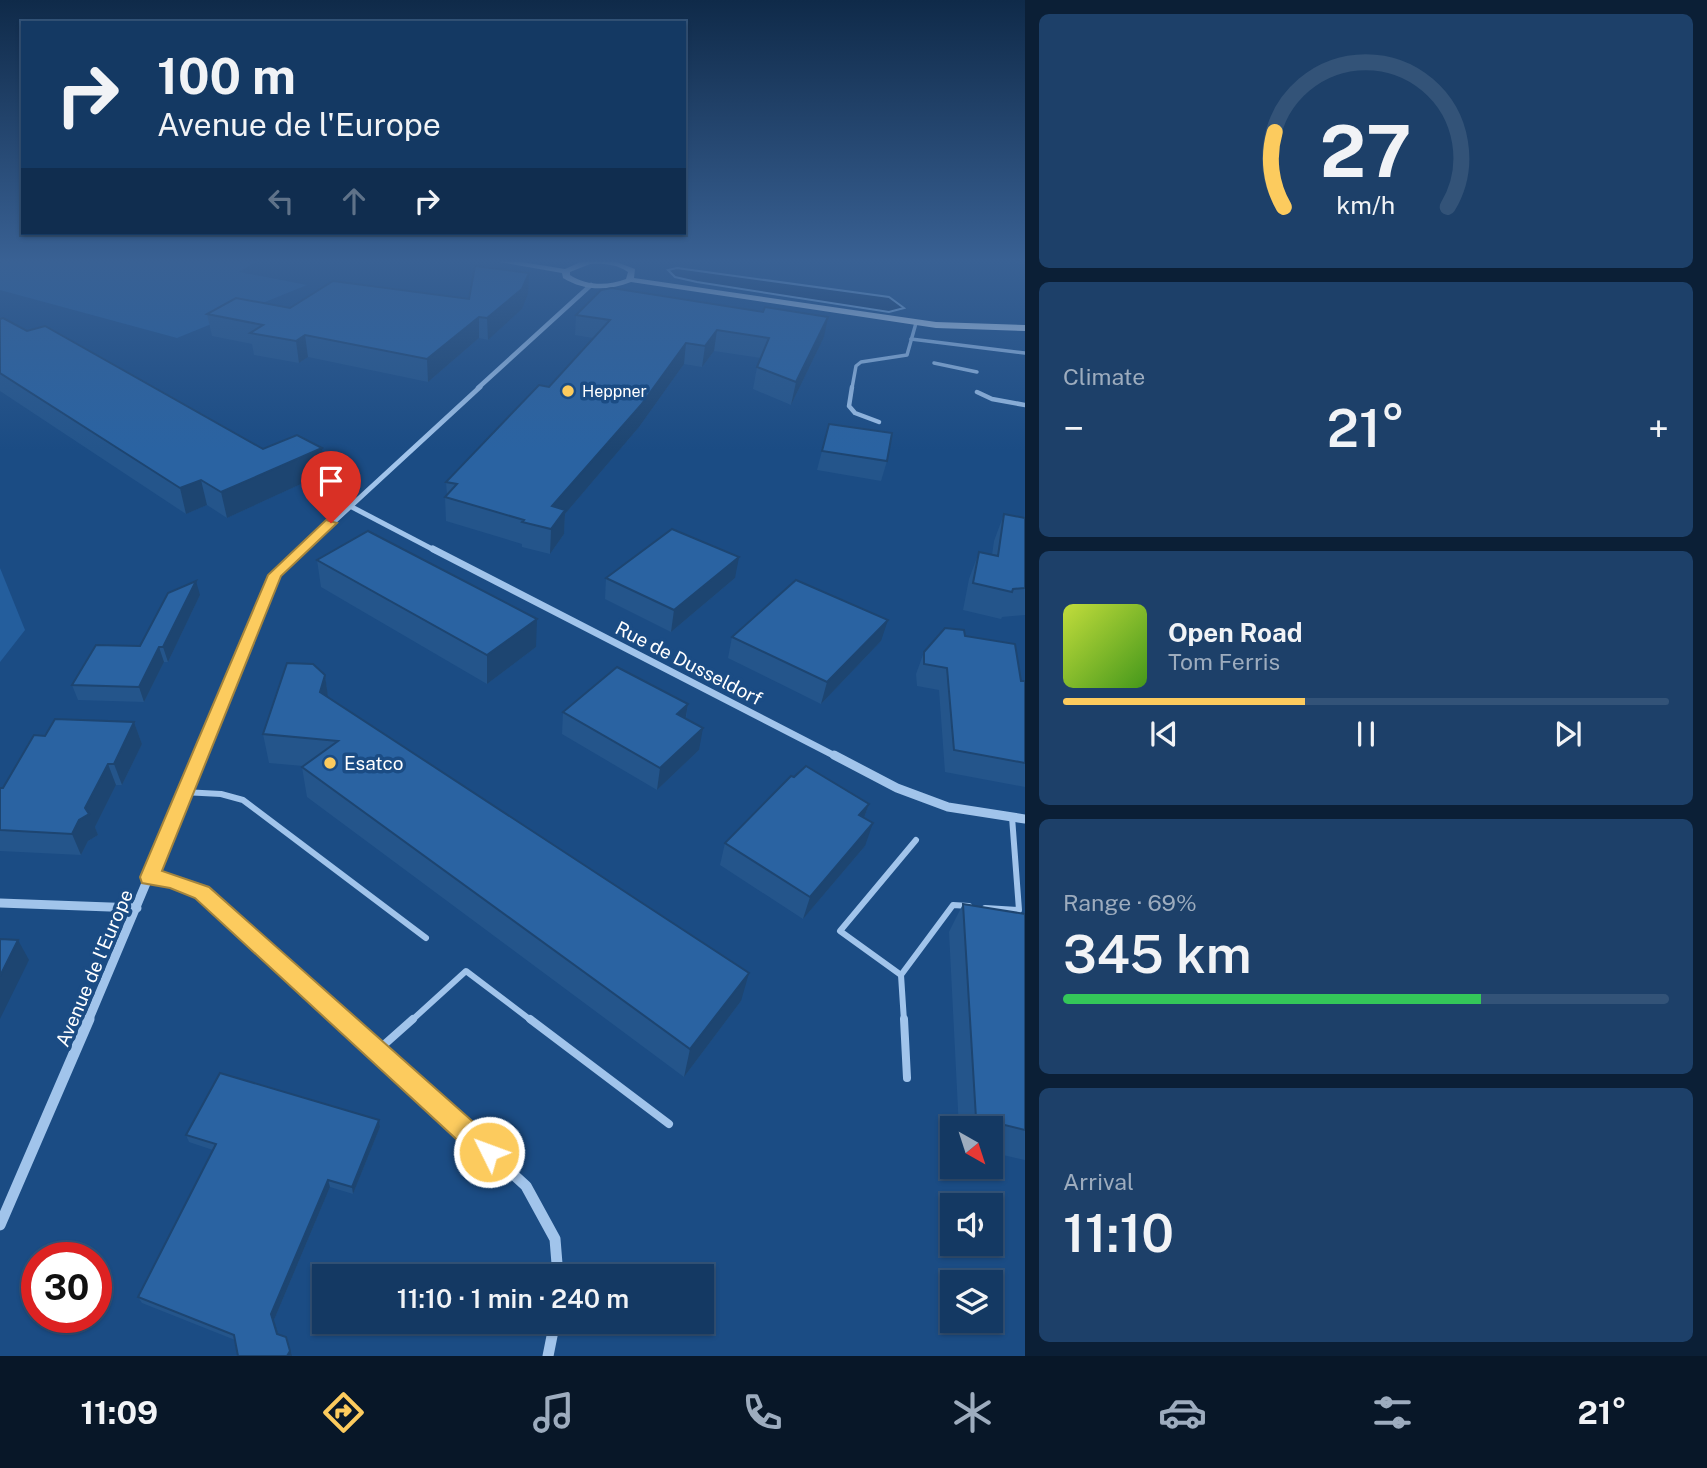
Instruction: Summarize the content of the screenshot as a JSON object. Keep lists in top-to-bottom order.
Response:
{
  "streets": {
    "street": ["Rue de Dusseldorf", "Avenue de l'Europe"]
  },
  "crossings": [
    ["Rue de Dusseldorf", "Avenue de l'Europe"]
  ],
  "places": ["Heppner", "Esatco"],
  "north": "bottom right",
  "page": {
    "turn": ["100 m", "Avenue de l'Europe"],
    "tile": [
      "Climate",
      ["Range · 69%", "345 km"],
      ["Arrival", "11:10"]
    ],
    "heat": ["−", "21°", "+"],
    "song": ["Open Road", "Tom Ferris"],
    "limit": "30",
    "trip": "11:10 · 1 min · 240 m",
    "tabs": ["11:09", "21°"],
    "gauge": ["27", "km/h"]
  }
}
